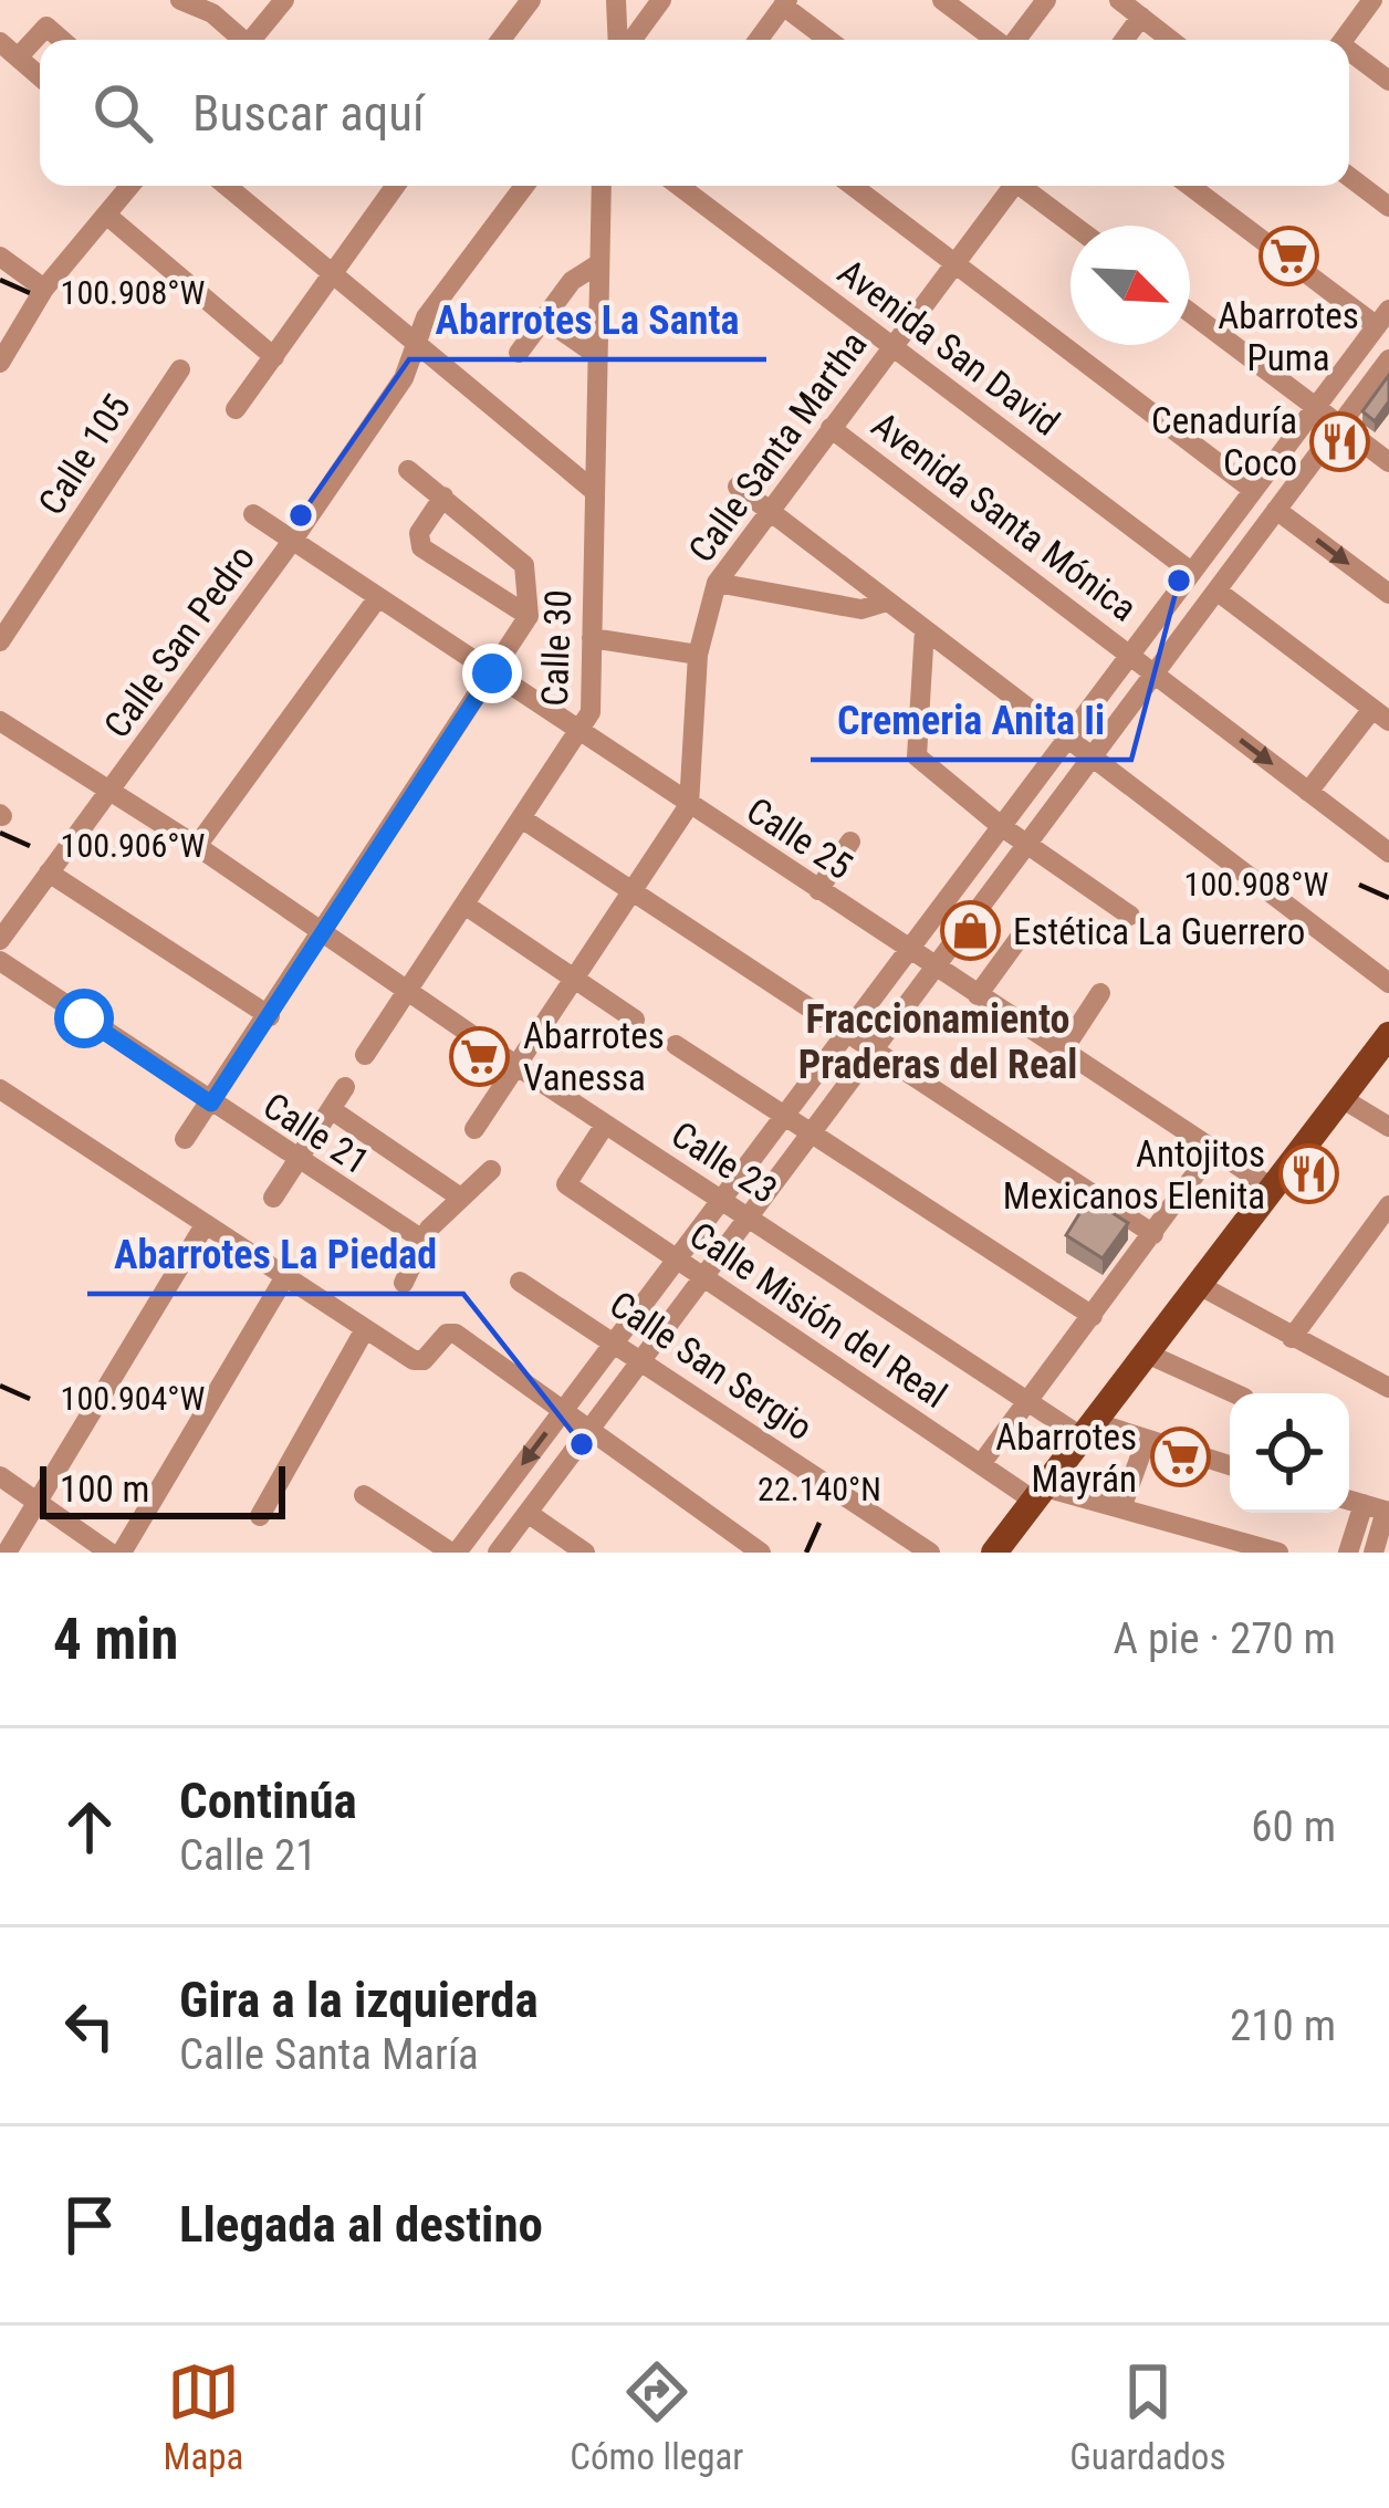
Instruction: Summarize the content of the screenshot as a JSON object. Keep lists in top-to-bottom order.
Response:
{
  "streets": {
    "street": [
      "Avenida San David",
      "Calle Santa Martha",
      "Calle 105",
      "Avenida Santa Mónica",
      "Calle San Pedro",
      "Calle 30",
      "Calle 25",
      "Calle 21",
      "Calle 23",
      "Calle Misión del Real",
      "Calle San Sergio"
    ]
  },
  "crossings": [
    ["Avenida San David", "Calle Santa Martha"],
    ["Calle Santa Martha", "Avenida Santa Mónica"],
    ["Calle Santa Martha", "Calle 25"],
    ["Calle Santa Martha", "Calle 23"],
    ["Calle San Pedro", "Calle 25"],
    ["Calle San Pedro", "Calle 23"],
    ["Calle 30", "Calle 25"],
    ["Calle 30", "Calle 23"],
    ["Calle 23", "Calle Misión del Real"]
  ],
  "districts": ["Fraccionamiento Praderas del Real"],
  "places": {
    "supermarket": ["Abarrotes Puma", "Abarrotes Vanessa", "Abarrotes Mayrán"],
    "restaurant": ["Cenaduría Coco", "Antojitos Mexicanos Elenita"],
    "other": ["Abarrotes La Santa", "Cremeria Anita Ii", "Abarrotes La Piedad"],
    "shop": ["Estética La Guerrero"]
  },
  "scale_bar": "100 m",
  "north": "bottom right",
  "page": {
    "search": "Buscar aquí",
    "scale": "100 m",
    "heading": ["4 min", "A pie · 270 m"],
    "list": [
      ["Continúa", "Calle 21", "60 m"],
      ["Gira a la izquierda", "Calle Santa María", "210 m"],
      "Llegada al destino"
    ],
    "nav": ["Mapa", "Cómo llegar", "Guardados"]
  },
  "coordinates": [
    "100.908°W",
    "100.906°W",
    "100.904°W",
    "22.140°N"
  ]
}
